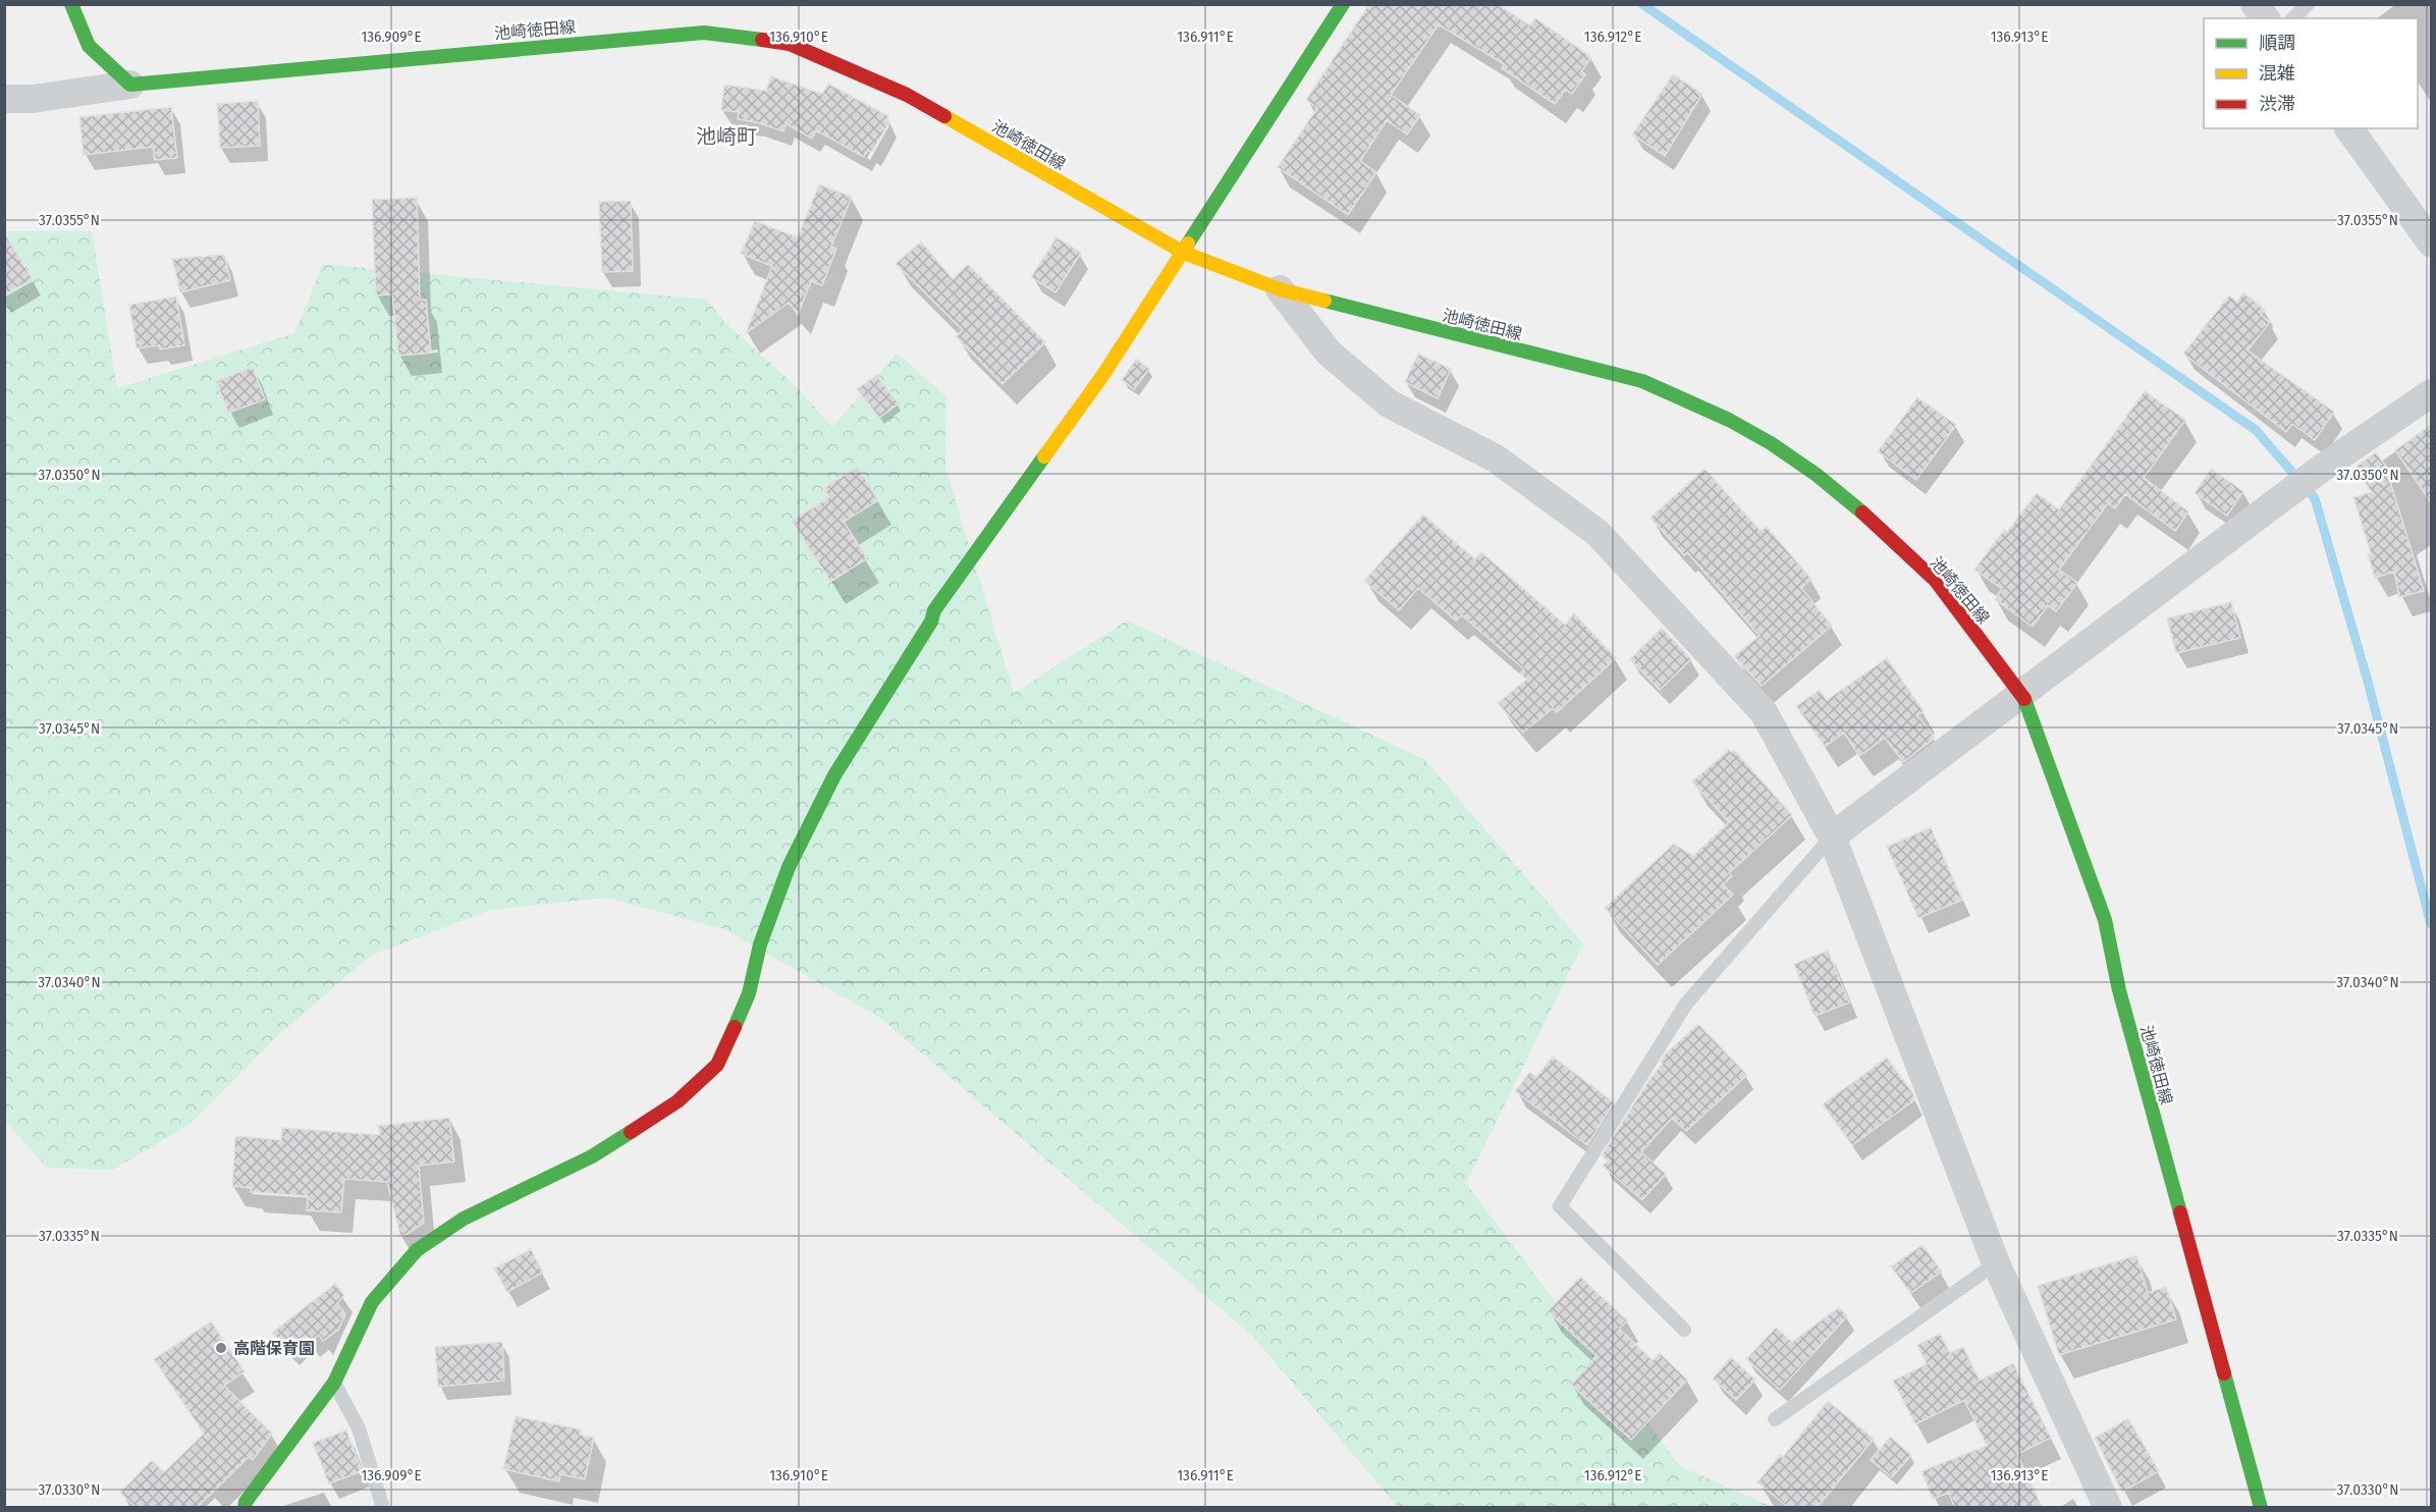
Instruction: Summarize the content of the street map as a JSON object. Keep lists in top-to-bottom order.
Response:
{
  "streets": {
    "main road": ["池崎徳田線"]
  },
  "districts": ["池崎町"],
  "places": ["高階保育園"],
  "legend": ["順調", "混雑", "渋滞"],
  "coordinates": [
    "136.909°E",
    "136.910°E",
    "136.911°E",
    "136.912°E",
    "136.913°E",
    "37.0355°N",
    "37.0350°N",
    "37.0345°N",
    "37.0340°N",
    "37.0335°N",
    "37.0330°N"
  ]
}
